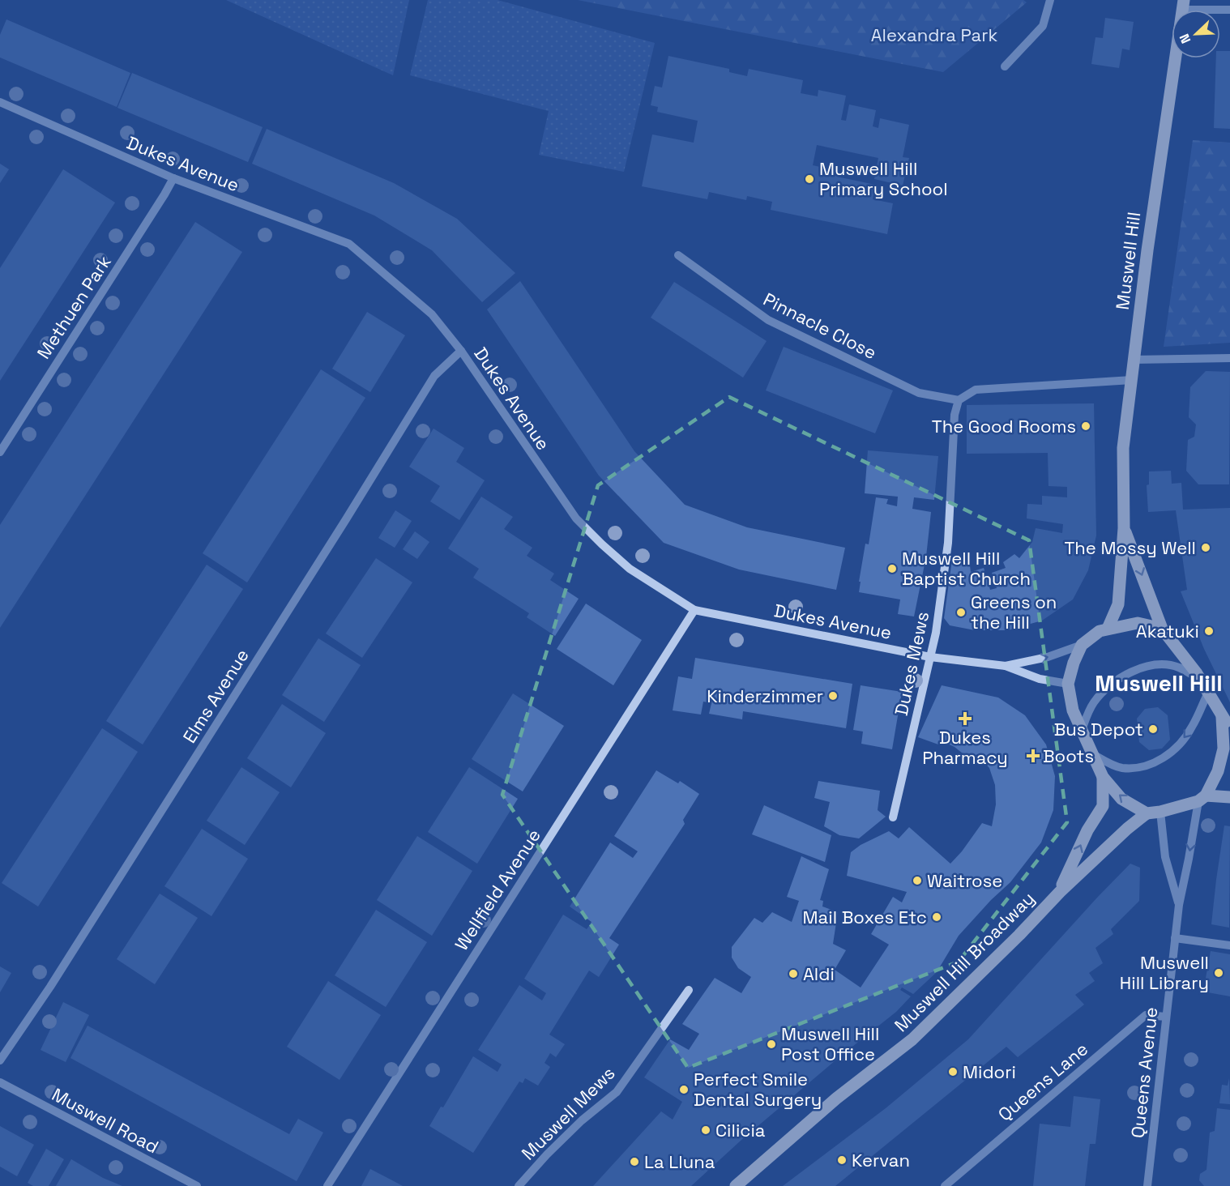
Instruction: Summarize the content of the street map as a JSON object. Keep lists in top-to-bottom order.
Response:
{
  "streets": {
    "main road": ["Muswell Hill", "Muswell Hill Broadway"],
    "street": [
      "Dukes Avenue",
      "Methuen Park",
      "Pinnacle Close",
      "Dukes Mews",
      "Elms Avenue",
      "Wellfield Avenue",
      "Queens Avenue",
      "Queens Lane",
      "Muswell Mews",
      "Muswell Road"
    ]
  },
  "crossings": [
    ["Dukes Avenue", "Methuen Park"],
    ["Dukes Avenue", "Dukes Mews"],
    ["Dukes Avenue", "Elms Avenue"],
    ["Dukes Avenue", "Wellfield Avenue"],
    ["Pinnacle Close", "Dukes Mews"],
    ["Queens Avenue", "Queens Lane"]
  ],
  "districts": ["Muswell Hill"],
  "parks": ["Alexandra Park"],
  "places": {
    "other": [
      "Muswell Hill Primary School",
      "The Good Rooms",
      "The Mossy Well",
      "Muswell Hill Baptist Church",
      "Greens on the Hill",
      "Akatuki",
      "Kinderzimmer",
      "Bus Depot",
      "Waitrose",
      "Mail Boxes Etc",
      "Muswell Hill Library",
      "Aldi",
      "Muswell Hill Post Office",
      "Midori",
      "Perfect Smile Dental Surgery",
      "Cilicia",
      "Kervan",
      "La Lluna"
    ],
    "health": ["Dukes Pharmacy", "Boots"]
  },
  "north": "bottom left"
}
